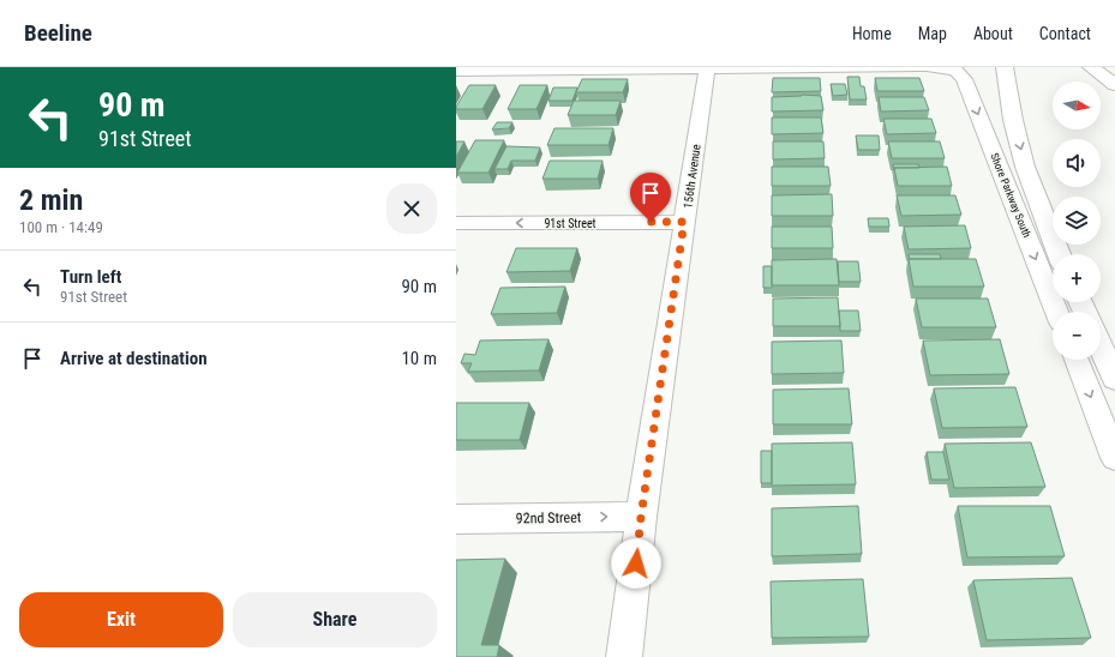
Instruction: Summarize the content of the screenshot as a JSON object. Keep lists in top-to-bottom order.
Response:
{
  "streets": {
    "street": [
      "156th Avenue",
      "Shore Parkway South",
      "91st Street",
      "92nd Street"
    ]
  },
  "crossings": [
    ["156th Avenue", "91st Street"],
    ["156th Avenue", "92nd Street"]
  ],
  "one_way": ["Shore Parkway South", "92nd Street"],
  "north": "right",
  "page": {
    "header": "Beeline",
    "nav": [
      "Home",
      "Map",
      "About",
      "Contact"
    ],
    "turn": ["90 m", "91st Street"],
    "map_buttons": ["+", "−"],
    "heading": ["2 min", "100 m · 14:49"],
    "list": [
      {
        "name": "Turn left",
        "note": "91st Street",
        "value": "90 m"
      },
      {
        "name": "Arrive at destination",
        "value": "10 m"
      }
    ],
    "buttons": ["Exit", "Share"]
  }
}
